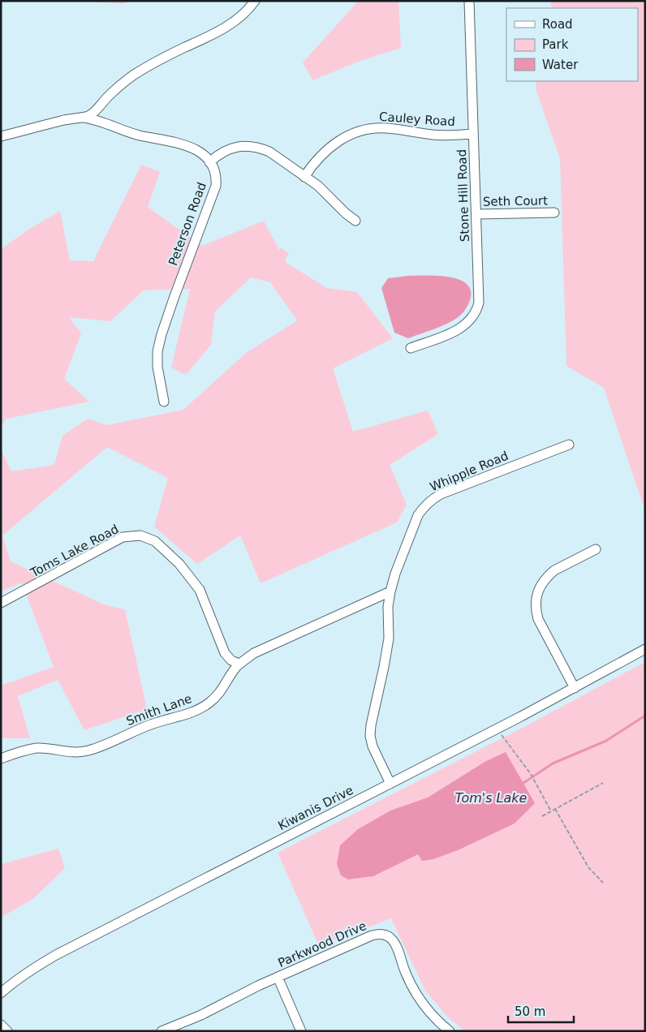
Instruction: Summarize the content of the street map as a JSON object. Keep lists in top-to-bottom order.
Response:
{
  "streets": {
    "street": [
      "Cauley Road",
      "Stone Hill Road",
      "Seth Court",
      "Peterson Road",
      "Whipple Road",
      "Toms Lake Road",
      "Smith Lane",
      "Kiwanis Drive",
      "Parkwood Drive"
    ]
  },
  "crossings": [
    ["Cauley Road", "Stone Hill Road"],
    ["Stone Hill Road", "Seth Court"],
    ["Whipple Road", "Smith Lane"],
    ["Whipple Road", "Kiwanis Drive"],
    ["Toms Lake Road", "Smith Lane"]
  ],
  "water": ["Tom's Lake"],
  "legend": ["Road", "Park", "Water"],
  "scale_bar": "50 m"
}
